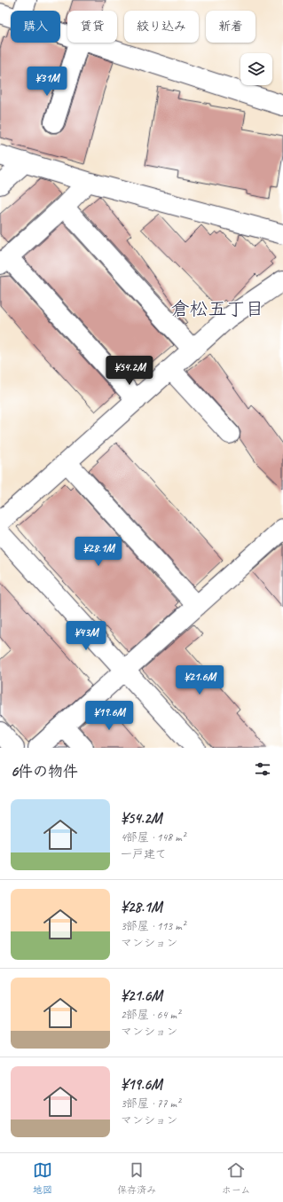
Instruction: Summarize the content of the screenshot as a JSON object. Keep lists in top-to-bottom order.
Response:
{
  "districts": ["倉松五丁目"],
  "page": {
    "chip": [
      "購入",
      "賃貸",
      "絞り込み",
      "新着"
    ],
    "price": [
      "¥31M",
      "¥54.2M",
      "¥28.1M",
      "¥43M",
      "¥21.6M",
      "¥19.6M"
    ],
    "heading": "6件の物件",
    "list": [
      {
        "name": "¥54.2M",
        "note": "4部屋 · 148 m² · 一戸建て"
      },
      {
        "name": "¥28.1M",
        "note": "3部屋 · 113 m² · マンション"
      },
      {
        "name": "¥21.6M",
        "note": "2部屋 · 64 m² · マンション"
      },
      {
        "name": "¥19.6M",
        "note": "3部屋 · 77 m² · マンション"
      }
    ],
    "tabs": ["地図", "保存済み", "ホーム"]
  }
}
